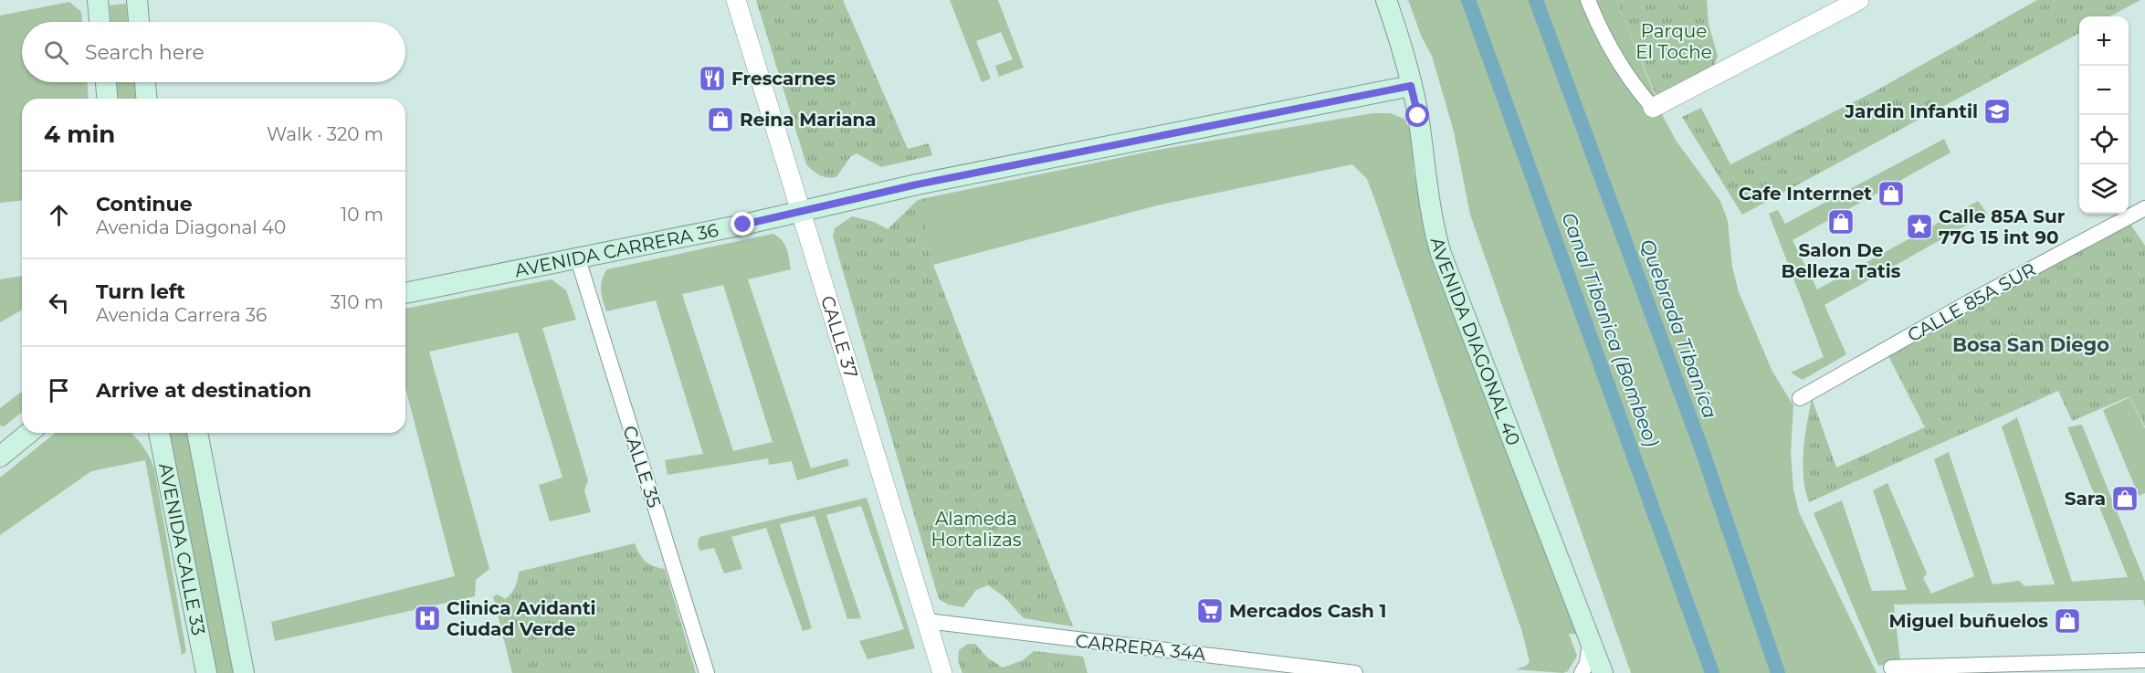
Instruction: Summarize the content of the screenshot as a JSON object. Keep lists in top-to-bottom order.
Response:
{
  "streets": {
    "main road": ["AVENIDA CARRERA 36", "AVENIDA DIAGONAL 40", "AVENIDA CALLE 33"],
    "street": [
      "CALLE 85A SUR",
      "CALLE 37",
      "CALLE 35",
      "CARRERA 34A"
    ]
  },
  "crossings": [
    ["AVENIDA CARRERA 36", "CALLE 37"],
    ["AVENIDA CARRERA 36", "AVENIDA DIAGONAL 40"],
    ["AVENIDA CARRERA 36", "CALLE 35"],
    ["CALLE 37", "CARRERA 34A"]
  ],
  "districts": ["Bosa San Diego"],
  "water": ["Quebrada Tibaníca", "Canal Tibanica (Bombeo)"],
  "parks": ["Parque El Toche", "Alameda Hortalizas"],
  "places": {
    "restaurant": ["Frescarnes"],
    "school or university": ["Jardin Infantil"],
    "shop": [
      "Reina Mariana",
      "Cafe Interrnet",
      "Salon De Belleza Tatis",
      "Sara",
      "Miguel buñuelos"
    ],
    "place": ["Calle 85A Sur 77G 15 int 90"],
    "supermarket": ["Mercados Cash 1"],
    "hospital": ["Clinica Avidanti Ciudad Verde"]
  },
  "page": {
    "map_buttons": ["+", "−"],
    "search": "Search here",
    "heading": ["4 min", "Walk · 320 m"],
    "list": [
      ["Continue", "Avenida Diagonal 40", "10 m"],
      ["Turn left", "Avenida Carrera 36", "310 m"],
      "Arrive at destination"
    ]
  }
}
